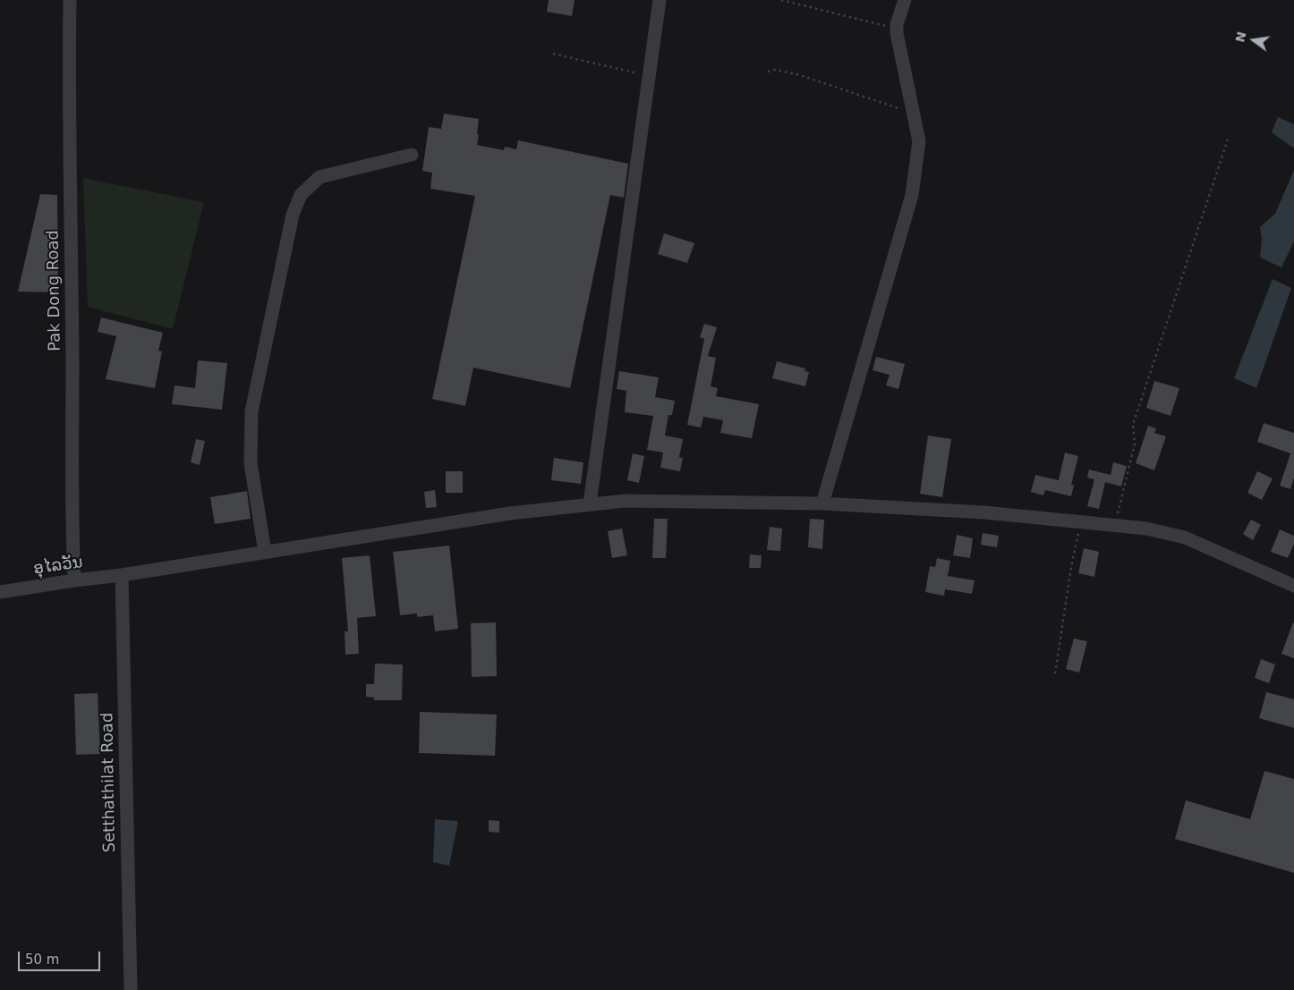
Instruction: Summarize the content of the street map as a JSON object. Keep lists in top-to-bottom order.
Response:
{
  "streets": {
    "street": ["Pak Dong Road", "ອຸໄລວັນ", "Setthathilat Road"]
  },
  "crossings": [
    ["Pak Dong Road", "ອຸໄລວັນ"],
    ["ອຸໄລວັນ", "Setthathilat Road"]
  ],
  "scale_bar": "50 m",
  "north": "left"
}
